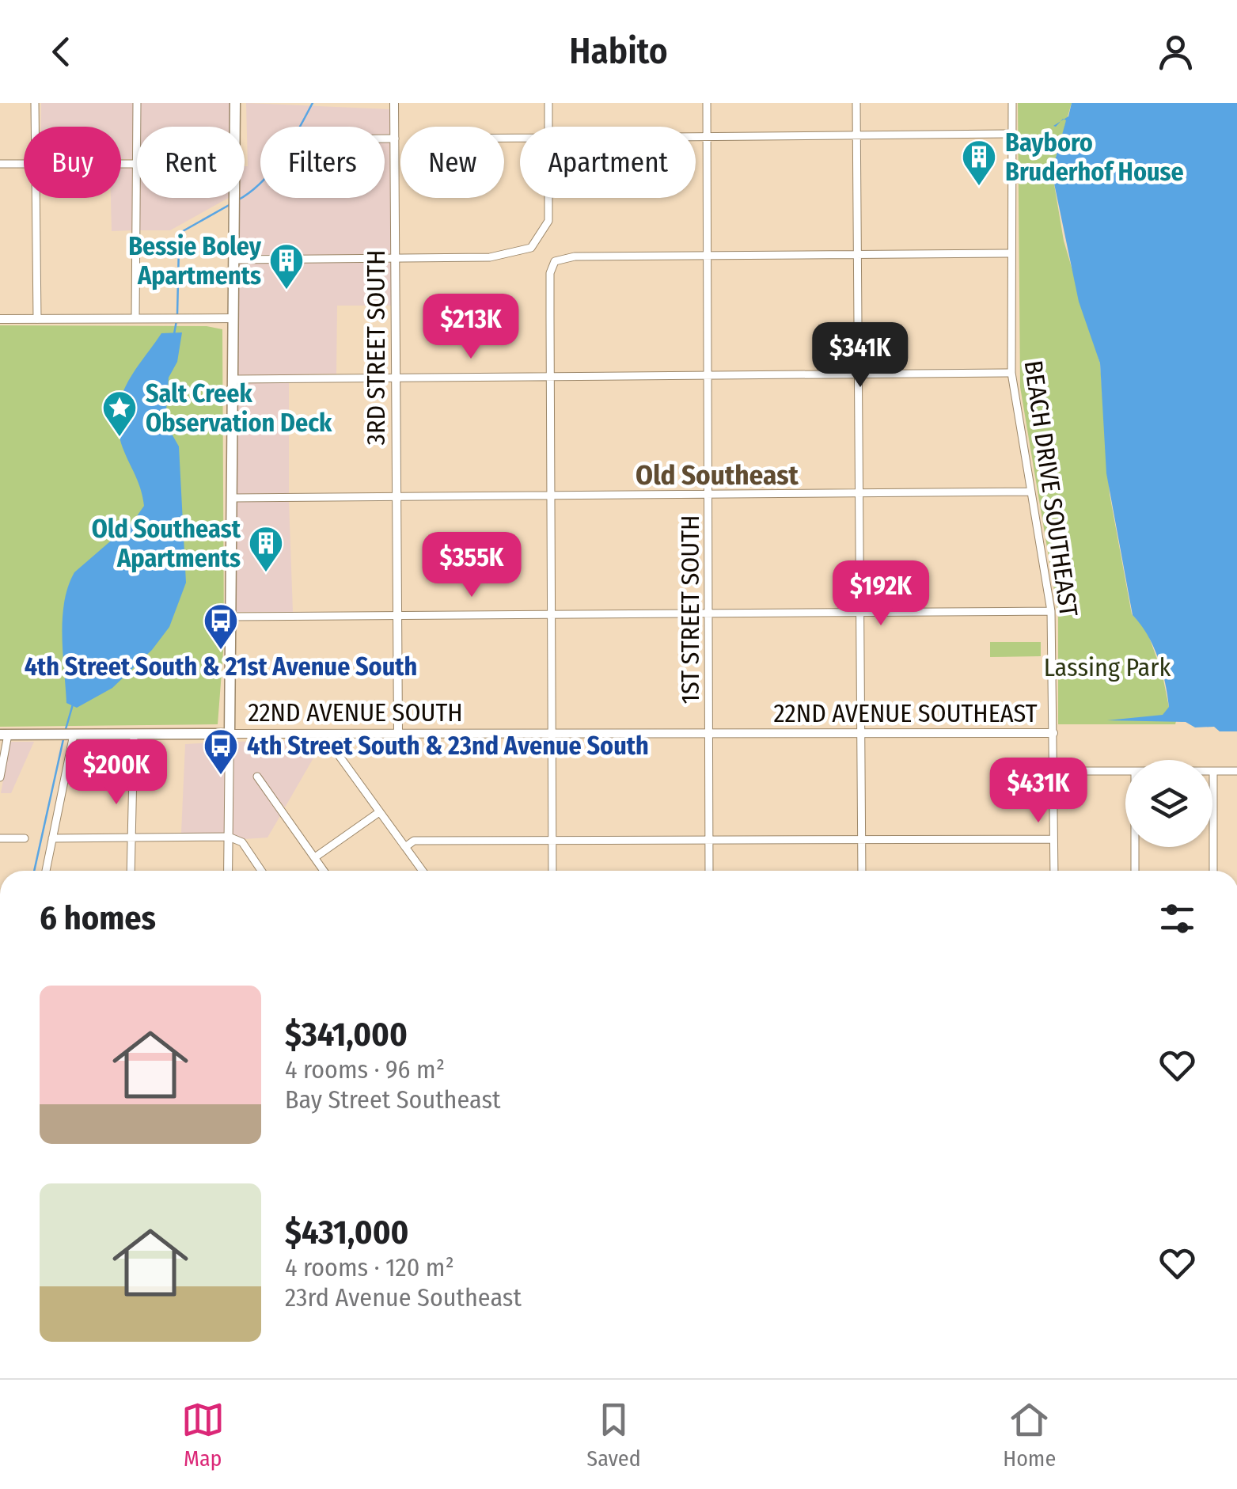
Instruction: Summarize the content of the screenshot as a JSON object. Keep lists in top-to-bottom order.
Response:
{
  "streets": {
    "main road": ["22ND AVENUE SOUTH"],
    "street": [
      "3RD STREET SOUTH",
      "BEACH DRIVE SOUTHEAST",
      "1ST STREET SOUTH",
      "22ND AVENUE SOUTHEAST"
    ]
  },
  "crossings": [
    ["3RD STREET SOUTH", "22ND AVENUE SOUTH"],
    ["BEACH DRIVE SOUTHEAST", "22ND AVENUE SOUTHEAST"],
    ["1ST STREET SOUTH", "22ND AVENUE SOUTH"],
    ["1ST STREET SOUTH", "22ND AVENUE SOUTHEAST"],
    ["22ND AVENUE SOUTH", "22ND AVENUE SOUTHEAST"]
  ],
  "districts": ["Old Southeast"],
  "parks": ["Lassing Park"],
  "places": {
    "building": ["Bayboro Bruderhof House", "Bessie Boley Apartments", "Old Southeast Apartments"],
    "place": ["Salt Creek Observation Deck"],
    "bus stop": ["4th Street South & 21st Avenue South", "4th Street South & 23nd Avenue South"]
  },
  "page": {
    "header": "Habito",
    "chip": [
      "Buy",
      "Rent",
      "Filters",
      "New",
      "Apartment"
    ],
    "price": [
      "$213K",
      "$341K",
      "$355K",
      "$192K",
      "$200K",
      "$431K"
    ],
    "heading": "6 homes",
    "list": [
      {
        "name": "$341,000",
        "note": "4 rooms · 96 m² · Bay Street Southeast"
      },
      {
        "name": "$431,000",
        "note": "4 rooms · 120 m² · 23rd Avenue Southeast"
      }
    ],
    "tabs": ["Map", "Saved", "Home"]
  }
}
